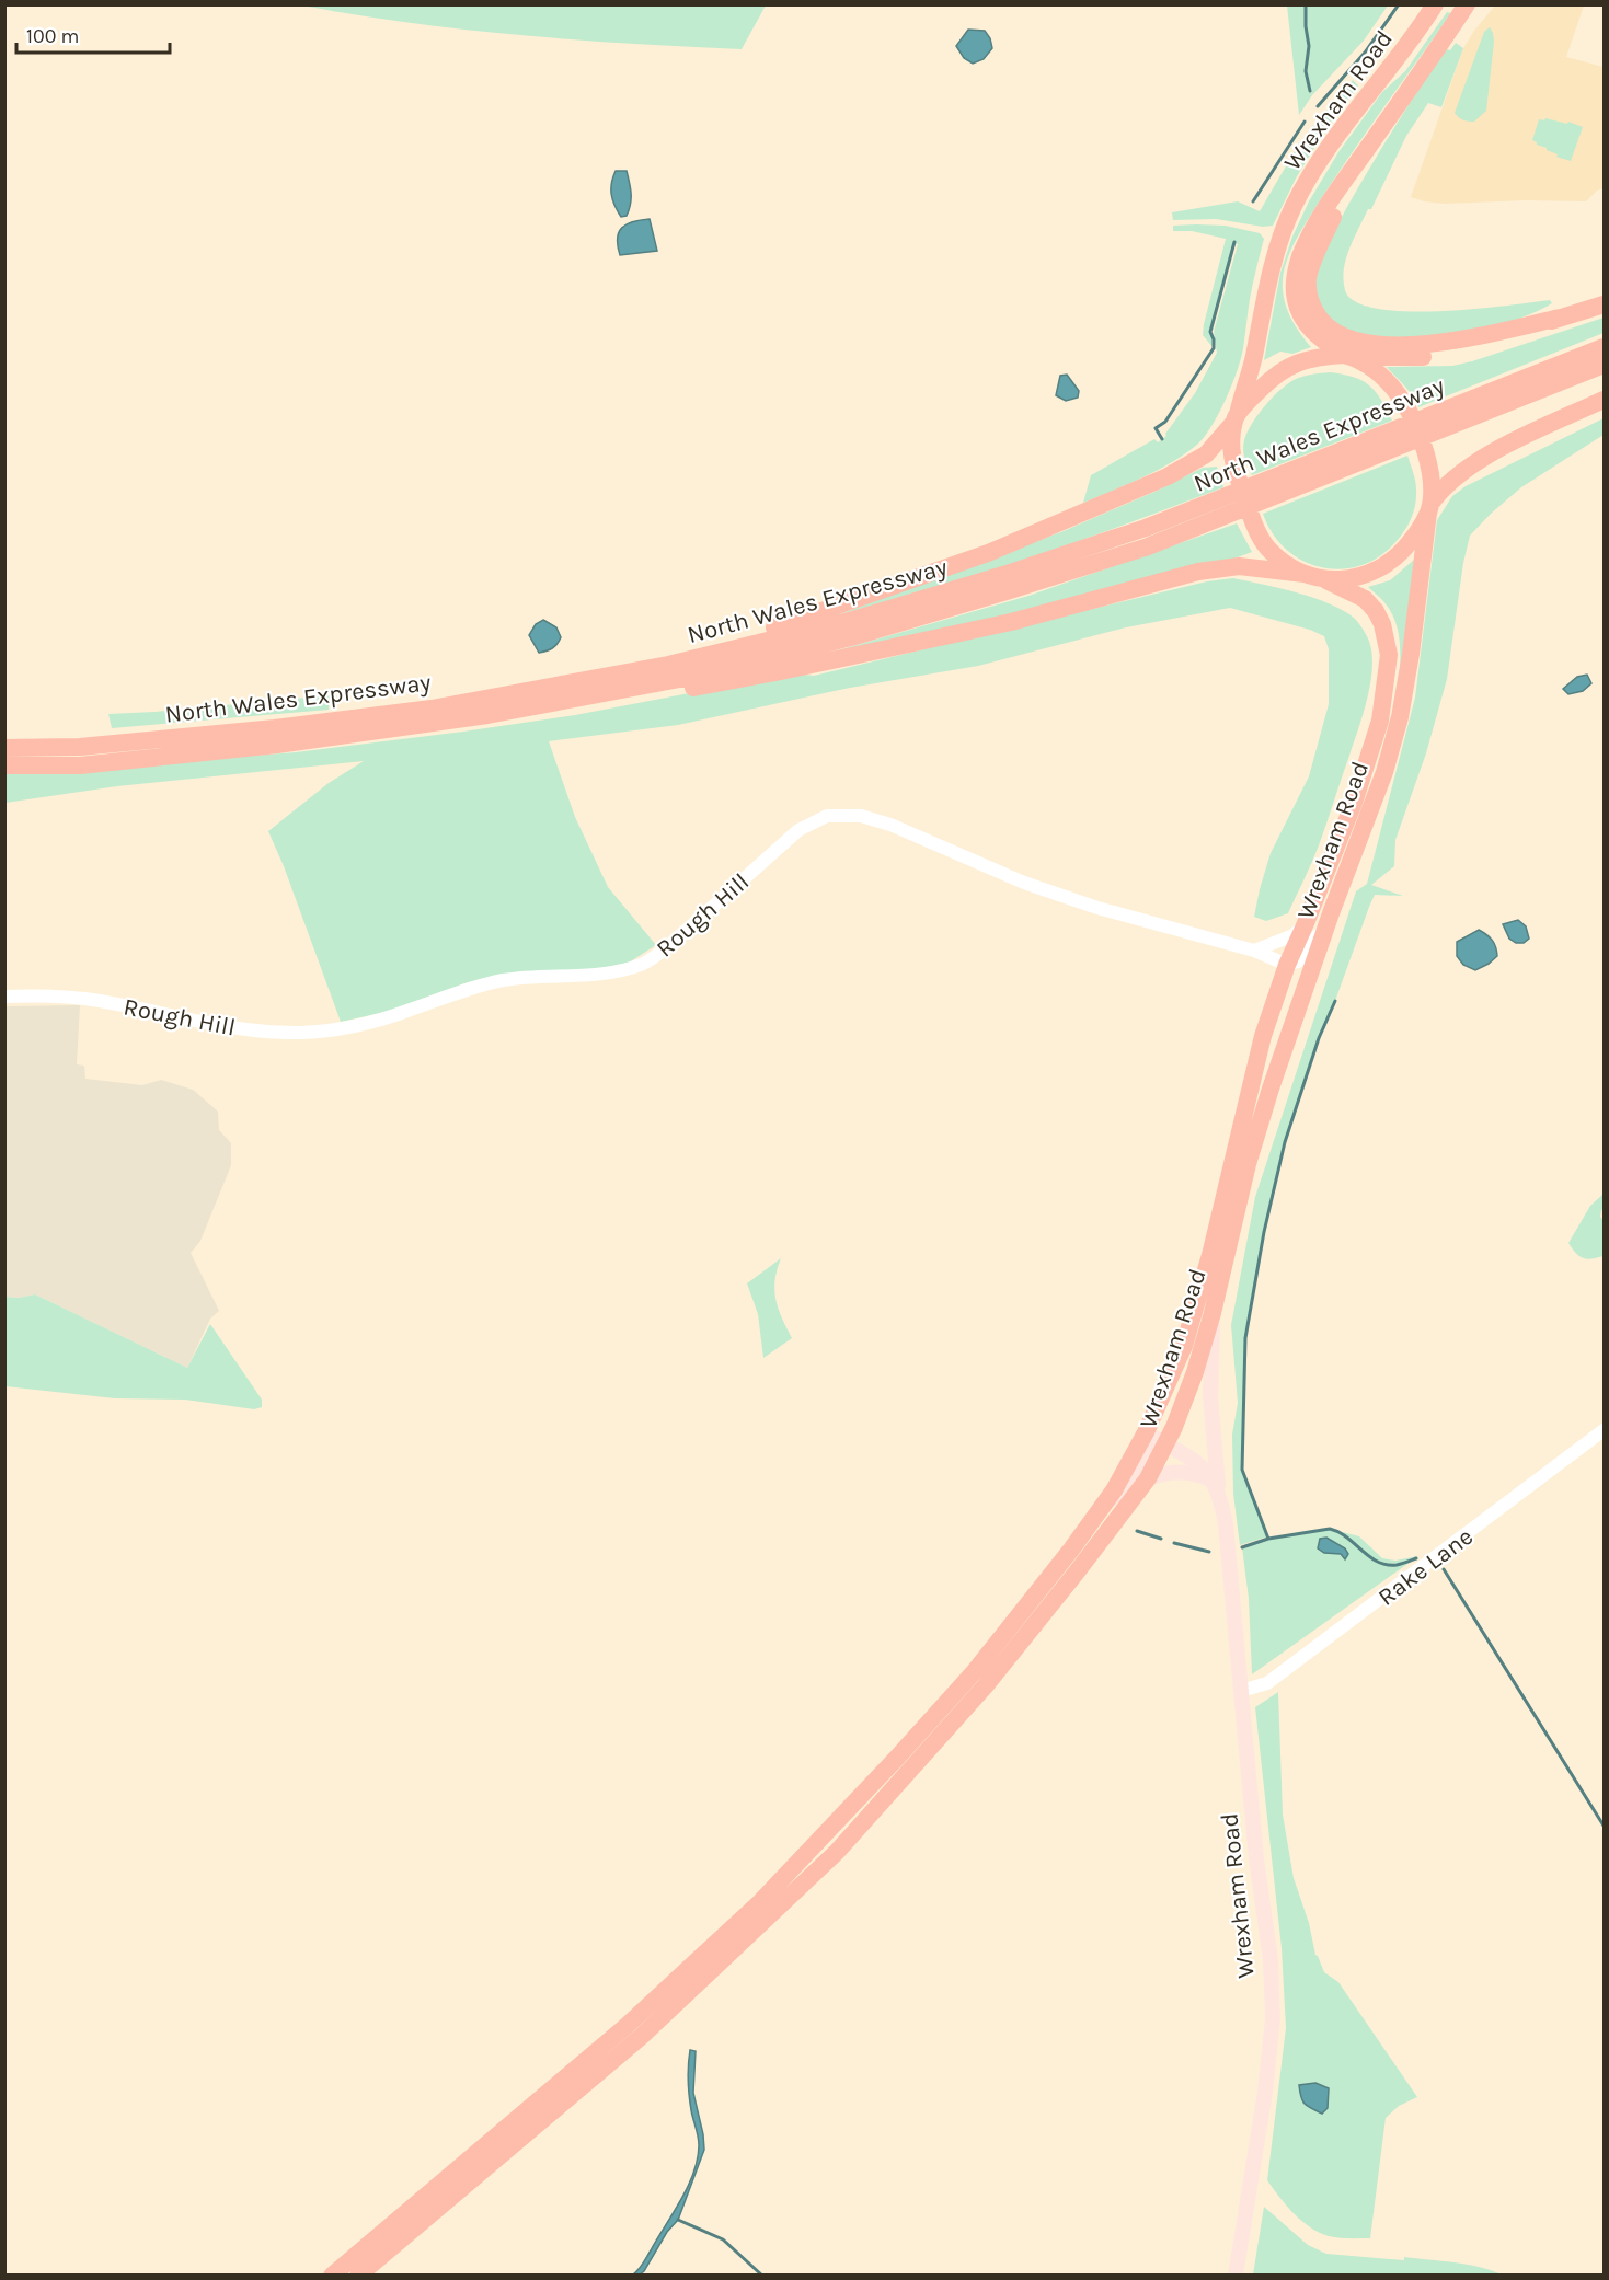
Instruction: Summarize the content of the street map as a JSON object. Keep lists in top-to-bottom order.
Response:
{
  "streets": {
    "highway": ["Wrexham Road", "North Wales Expressway"],
    "street": ["Rough Hill", "Rake Lane"]
  },
  "crossings": [
    ["Wrexham Road", "Rough Hill"],
    ["Wrexham Road", "Rake Lane"]
  ],
  "scale_bar": "100 m"
}
